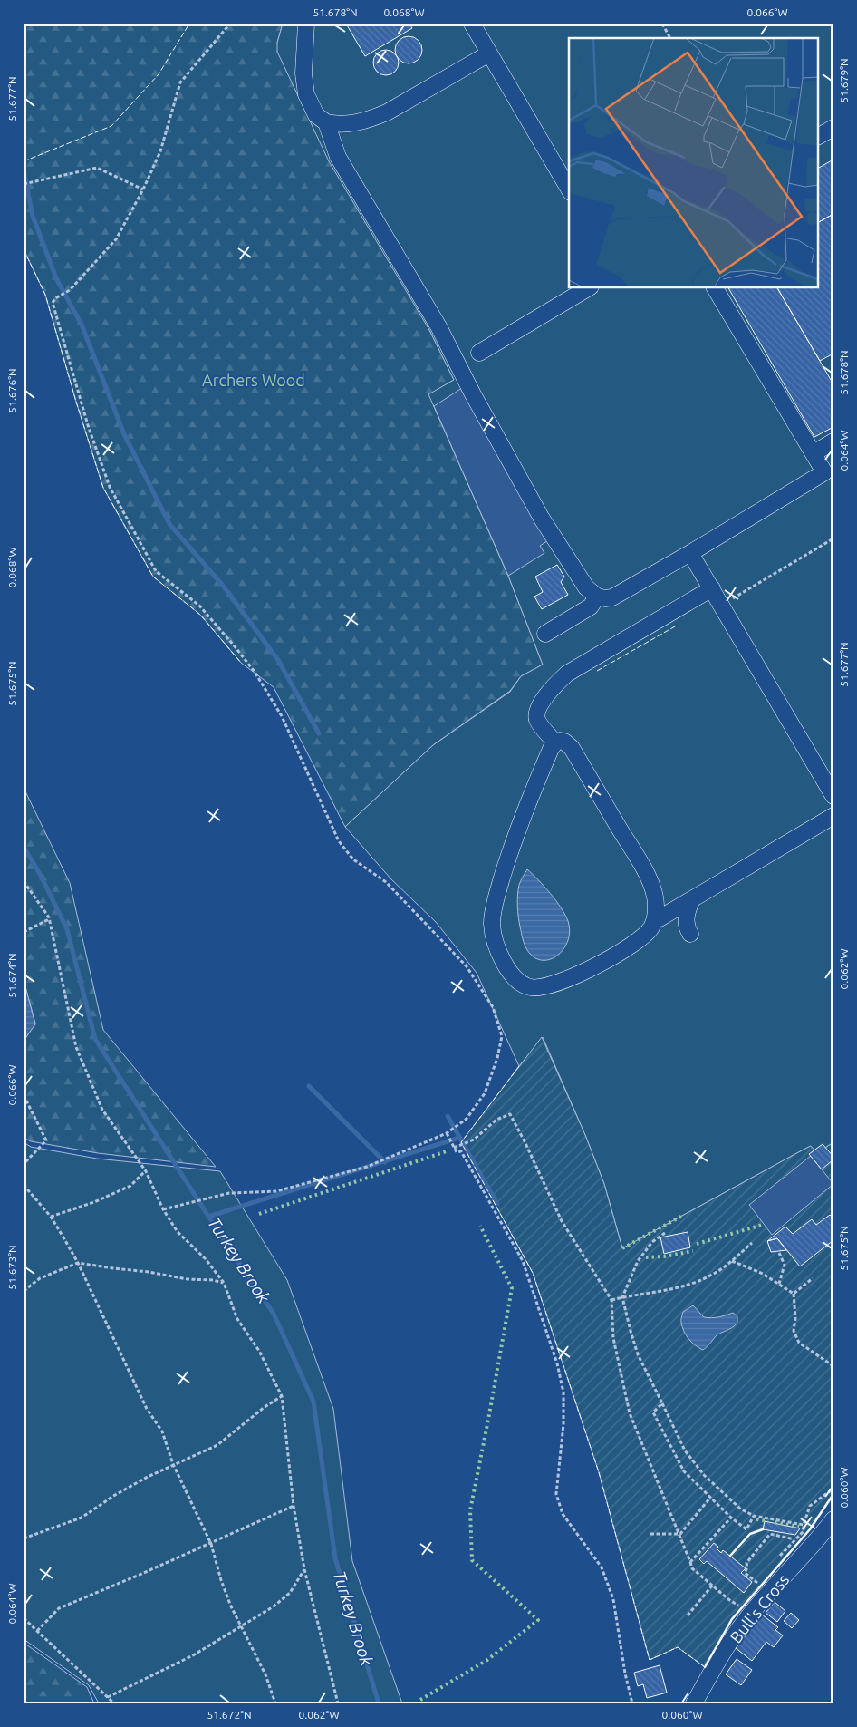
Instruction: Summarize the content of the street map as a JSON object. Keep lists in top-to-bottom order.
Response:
{
  "streets": {
    "street": ["Bull's Cross"]
  },
  "water": ["Turkey Brook"],
  "parks": ["Archers Wood"],
  "coordinates": [
    "51.678°N",
    "0.068°W",
    "0.066°W",
    "51.679°N",
    "51.677°N",
    "51.676°N",
    "0.064°W",
    "51.675°N",
    "0.062°W",
    "51.674°N",
    "51.673°N",
    "0.060°W",
    "51.672°N"
  ]
}
